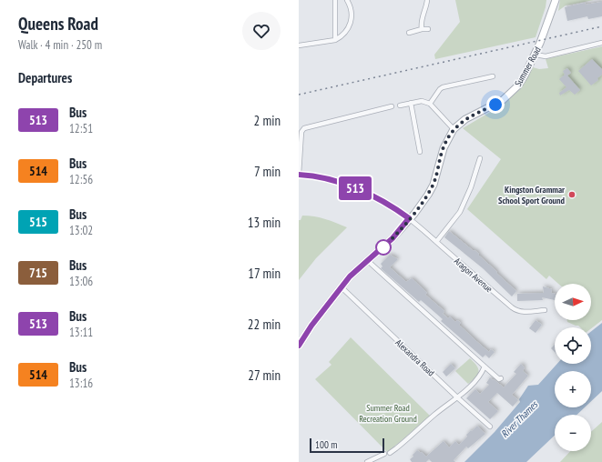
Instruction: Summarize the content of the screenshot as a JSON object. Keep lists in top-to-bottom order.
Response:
{
  "streets": {
    "street": ["Summer Road", "Aragon Avenue", "Alexandra Road"]
  },
  "crossings": [
    ["Summer Road", "Aragon Avenue"],
    ["Summer Road", "Alexandra Road"]
  ],
  "water": ["River Thames"],
  "parks": ["Summer Road Recreation Ground"],
  "places": ["Kingston Grammar School Sport Ground"],
  "lines": ["bus line 513"],
  "scale_bar": "100 m",
  "north": "right",
  "page": {
    "heading": [
      ["Queens Road", "Walk · 4 min · 250 m"],
      "Departures"
    ],
    "on_map": "513",
    "list": [
      {
        "mark": "513",
        "name": "Bus",
        "note": "12:51",
        "value": "2 min"
      },
      {
        "mark": "514",
        "name": "Bus",
        "note": "12:56",
        "value": "7 min"
      },
      {
        "mark": "515",
        "name": "Bus",
        "note": "13:02",
        "value": "13 min"
      },
      {
        "mark": "715",
        "name": "Bus",
        "note": "13:06",
        "value": "17 min"
      },
      {
        "mark": "513",
        "name": "Bus",
        "note": "13:11",
        "value": "22 min"
      },
      {
        "mark": "514",
        "name": "Bus",
        "note": "13:16",
        "value": "27 min"
      }
    ],
    "map_buttons": ["+", "−"],
    "scale": "100 m"
  }
}
